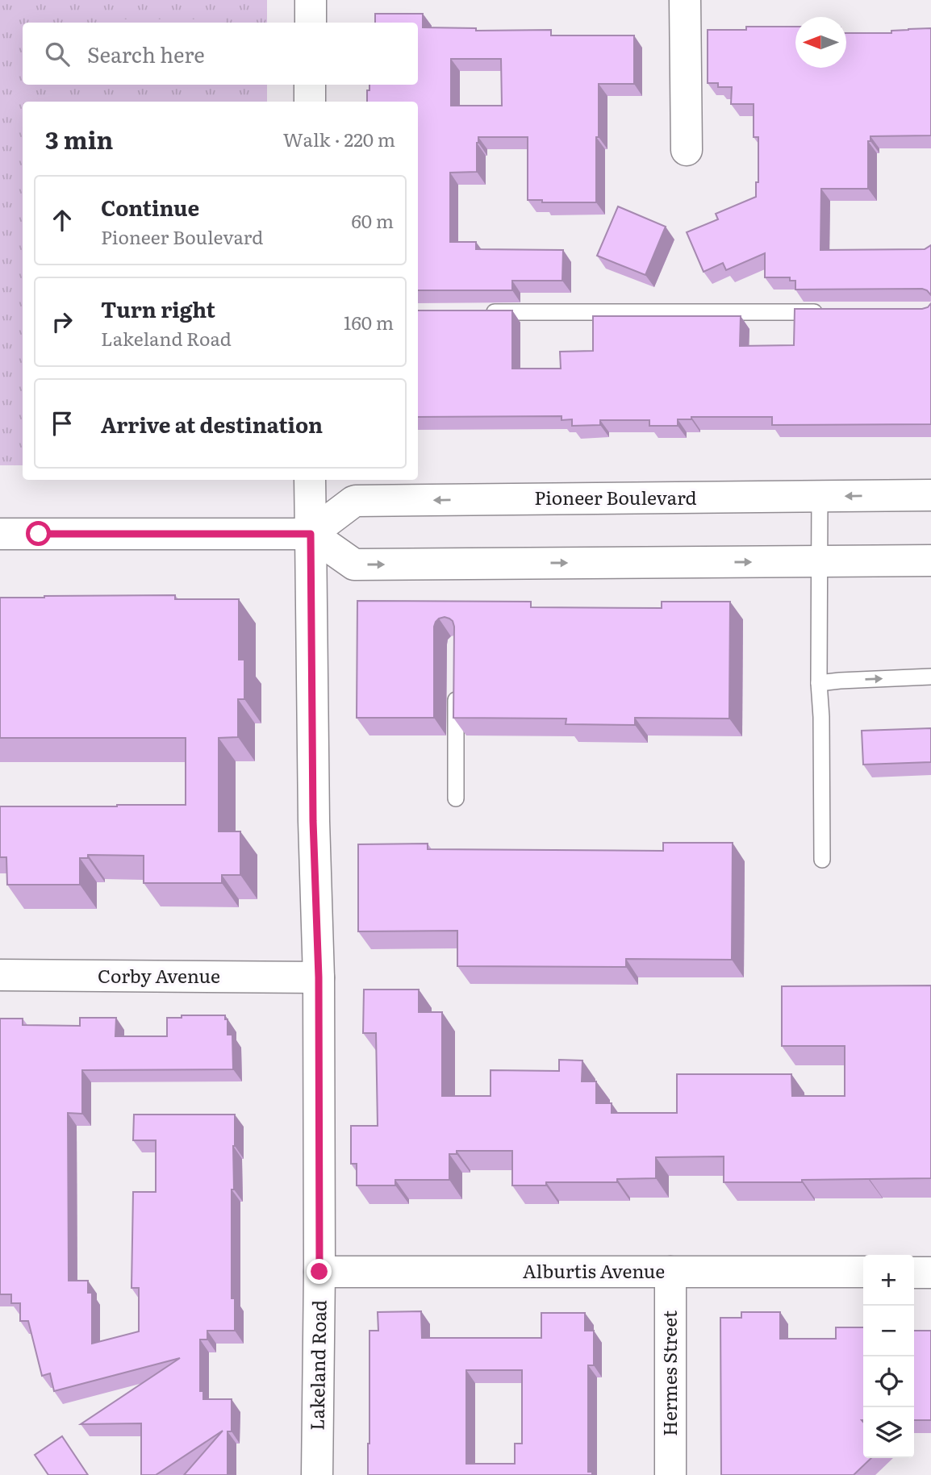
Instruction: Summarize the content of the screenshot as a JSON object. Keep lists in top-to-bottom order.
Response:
{
  "streets": {
    "street": [
      "Pioneer Boulevard",
      "Corby Avenue",
      "Alburtis Avenue",
      "Lakeland Road",
      "Hermes Street"
    ]
  },
  "crossings": [
    ["Pioneer Boulevard", "Lakeland Road"],
    ["Corby Avenue", "Lakeland Road"],
    ["Alburtis Avenue", "Lakeland Road"],
    ["Alburtis Avenue", "Hermes Street"]
  ],
  "north": "left",
  "page": {
    "search": "Search here",
    "heading": ["3 min", "Walk · 220 m"],
    "list": [
      ["Continue", "Pioneer Boulevard", "60 m"],
      ["Turn right", "Lakeland Road", "160 m"],
      "Arrive at destination"
    ],
    "map_buttons": ["+", "−"]
  }
}
